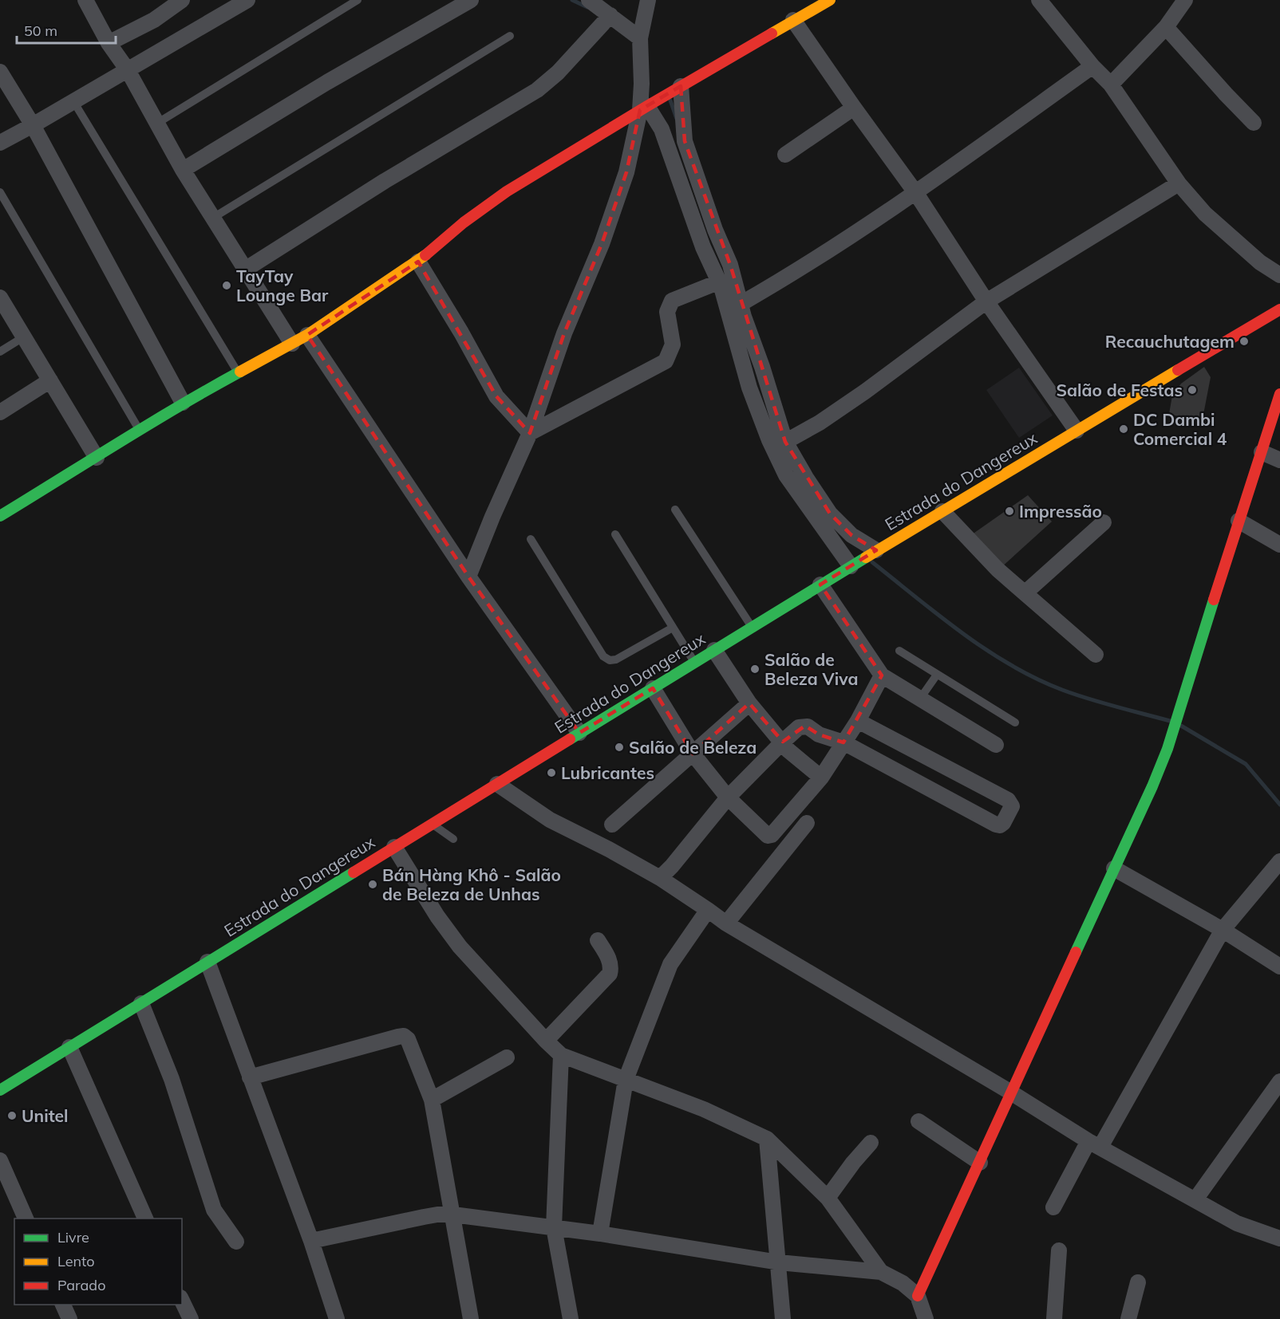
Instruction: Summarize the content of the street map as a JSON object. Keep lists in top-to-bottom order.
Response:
{
  "streets": {
    "street": ["Estrada do Dangereux"]
  },
  "places": [
    "TayTay Lounge Bar",
    "Recauchutagem",
    "Salão de Festas",
    "DC Dambi Comercial 4",
    "Impressão",
    "Salão de Beleza Viva",
    "Salão de Beleza",
    "Lubricantes",
    "Bán Hàng Khô - Salão de Beleza de Unhas",
    "Unitel"
  ],
  "legend": ["Livre", "Lento", "Parado"],
  "scale_bar": "50 m"
}
